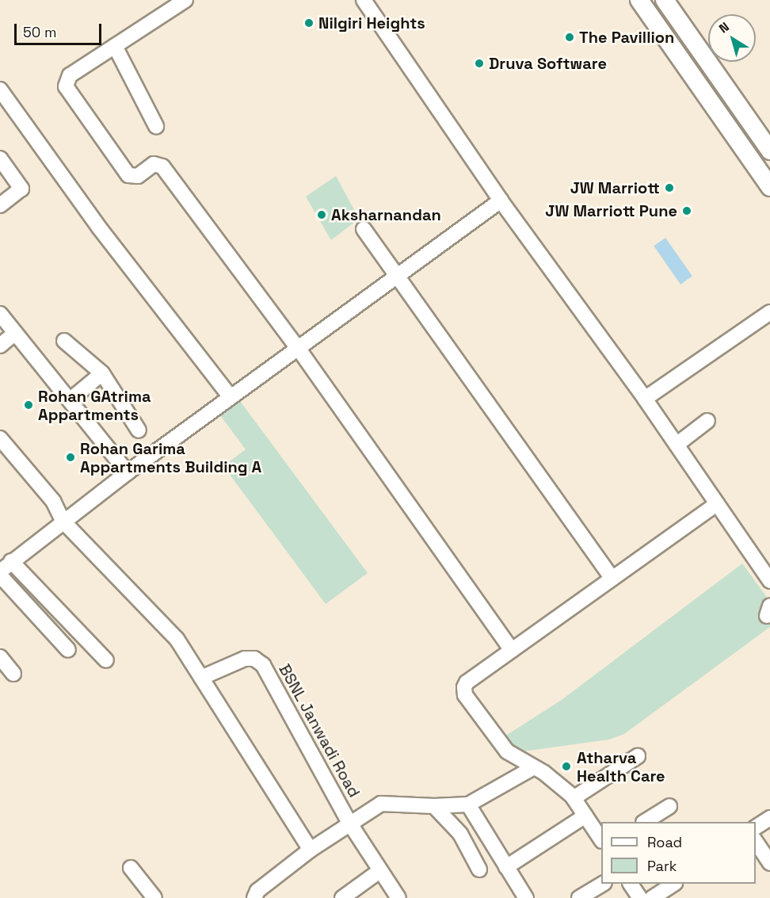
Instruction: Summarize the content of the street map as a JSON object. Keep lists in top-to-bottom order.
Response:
{
  "streets": {
    "street": ["BSNL Janwadi Road"]
  },
  "places": [
    "Nilgiri Heights",
    "The Pavillion",
    "Druva Software",
    "JW Marriott",
    "JW Marriott Pune",
    "Aksharnandan",
    "Rohan GAtrima Appartments",
    "Rohan Garima Appartments Building A",
    "Atharva Health Care"
  ],
  "legend": ["Road", "Park"],
  "scale_bar": "50 m",
  "north": "top left"
}
